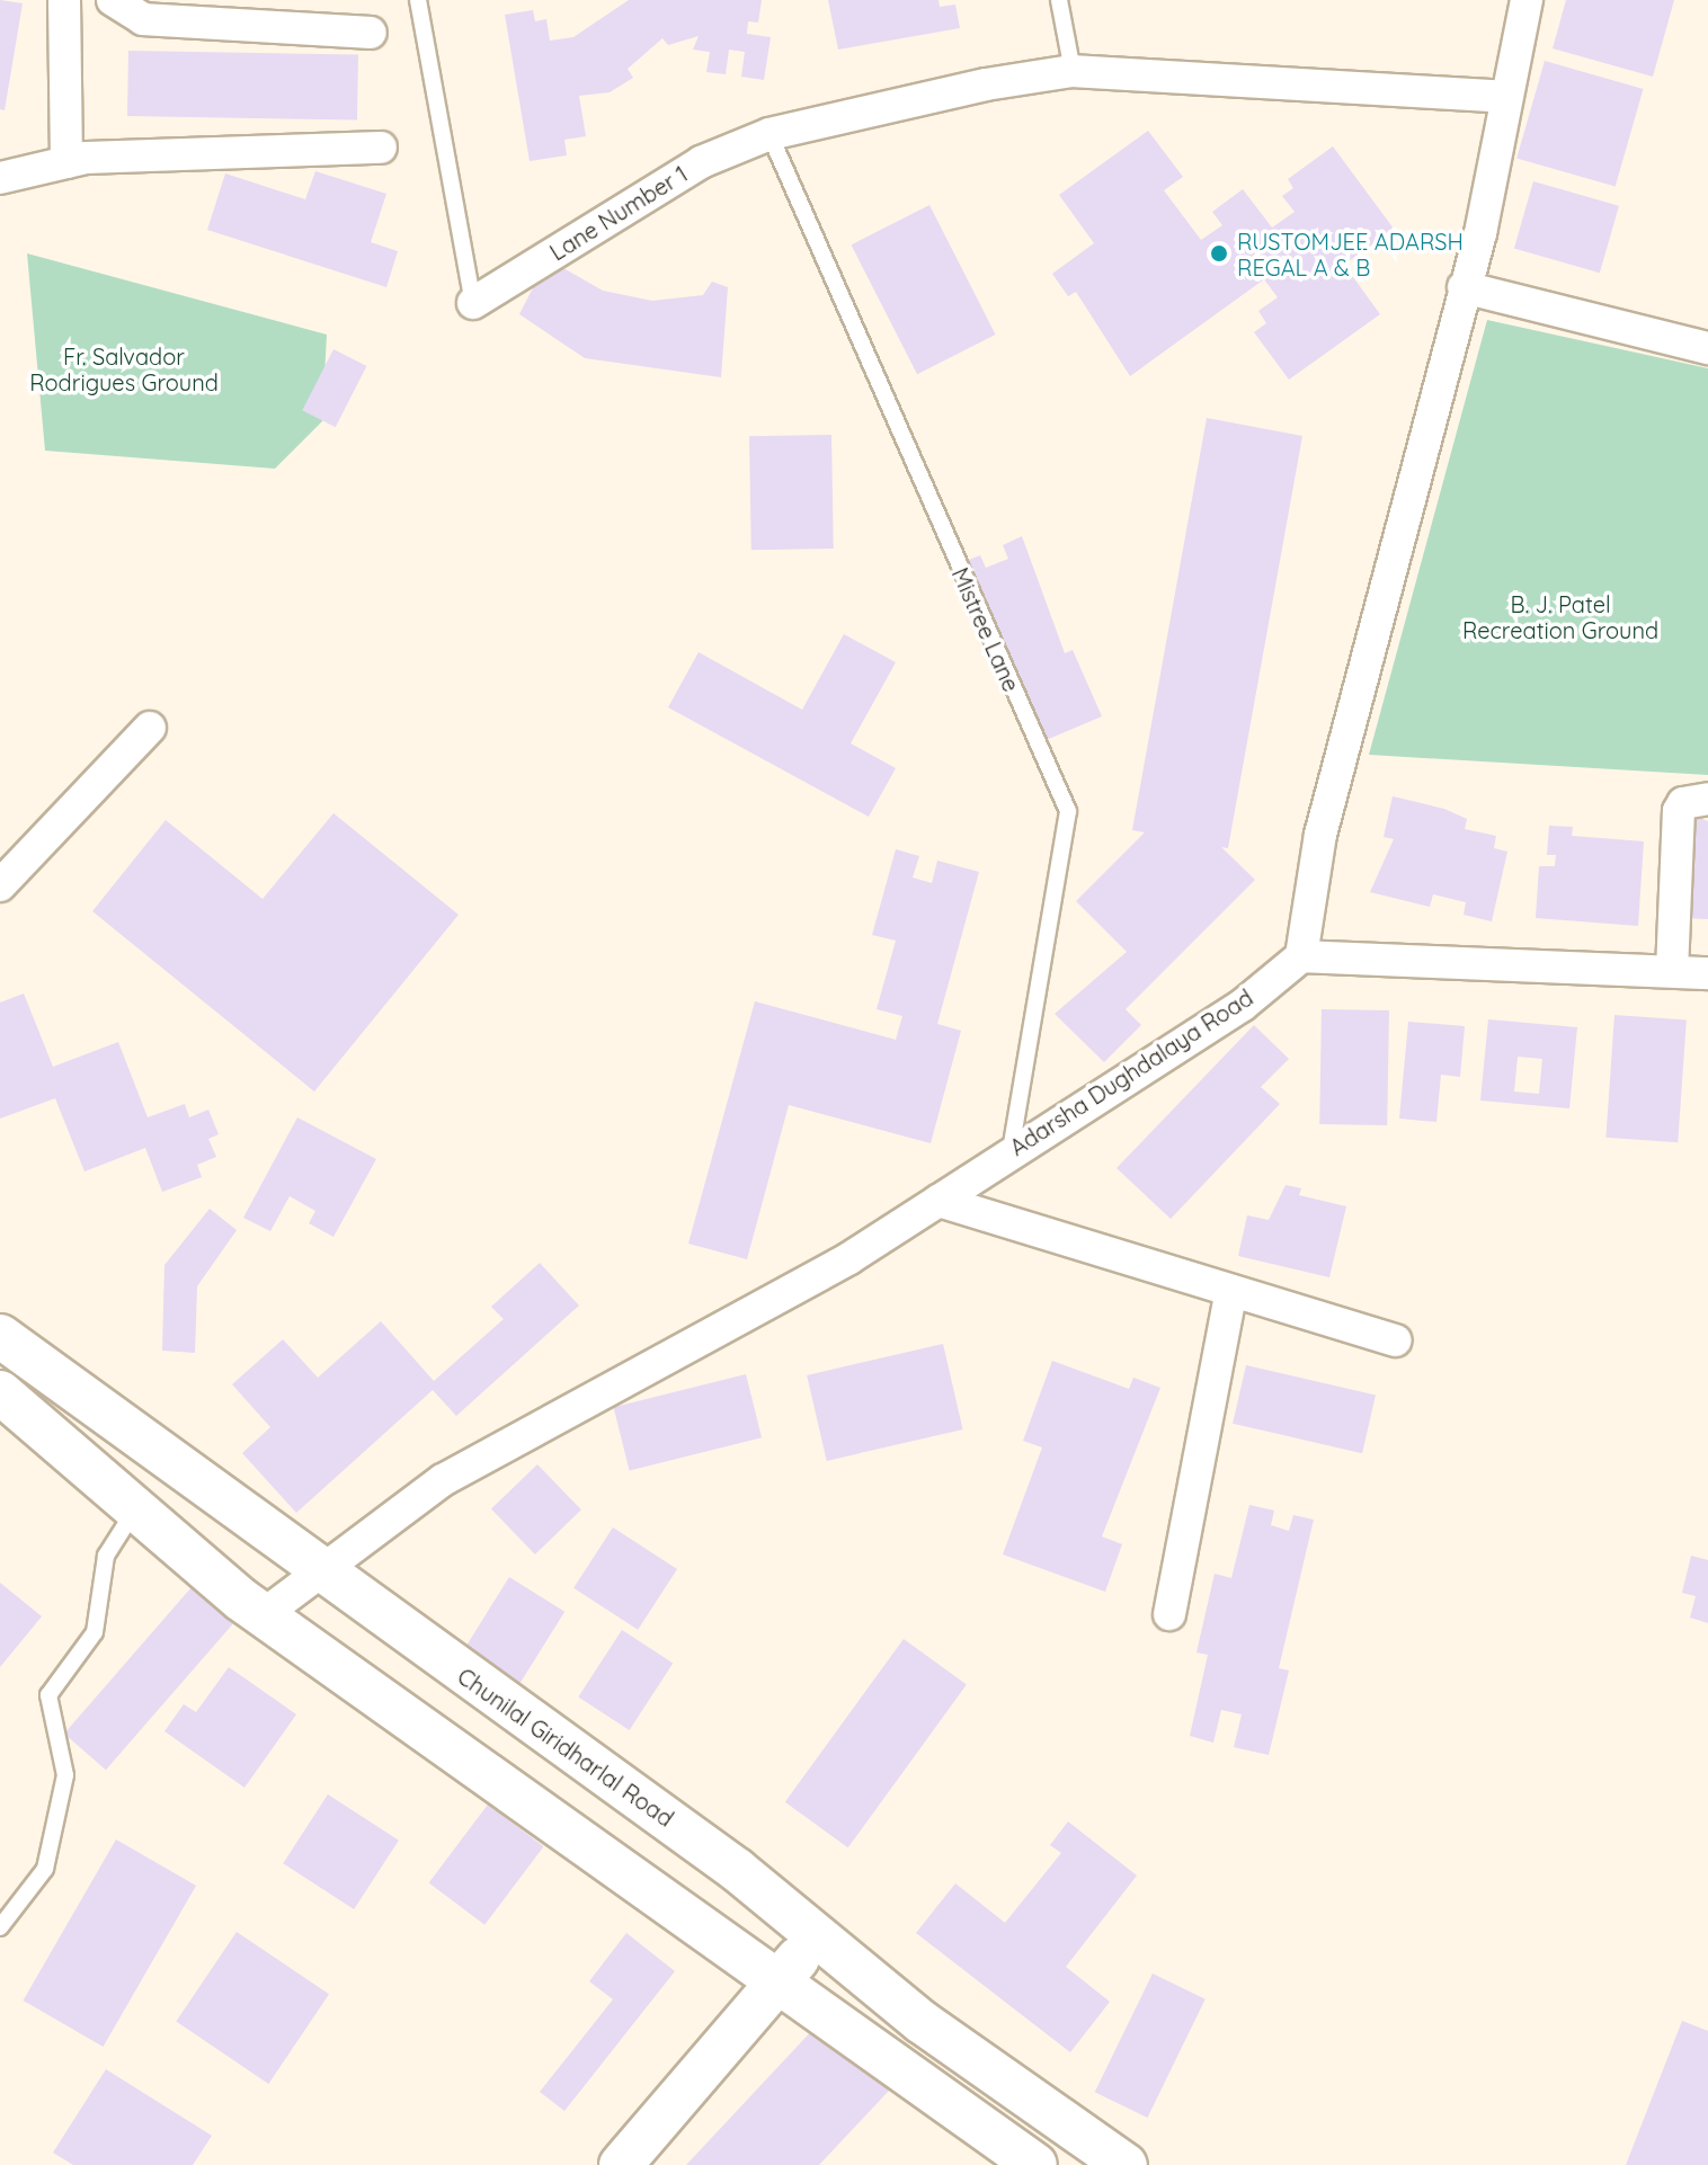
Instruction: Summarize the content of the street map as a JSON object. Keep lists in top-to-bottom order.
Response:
{
  "streets": {
    "main road": ["Chunilal Giridharlal Road"],
    "street": ["Lane Number 1", "Adarsha Dughdalaya Road"],
    "lane": ["Mistree Lane"]
  },
  "crossings": [
    ["Lane Number 1", "Mistree Lane"],
    ["Mistree Lane", "Adarsha Dughdalaya Road"],
    ["Adarsha Dughdalaya Road", "Chunilal Giridharlal Road"]
  ],
  "parks": ["Fr. Salvador Rodrigues Ground", "B. J. Patel Recreation Ground"],
  "places": ["RUSTOMJEE ADARSH REGAL A & B"]
}
